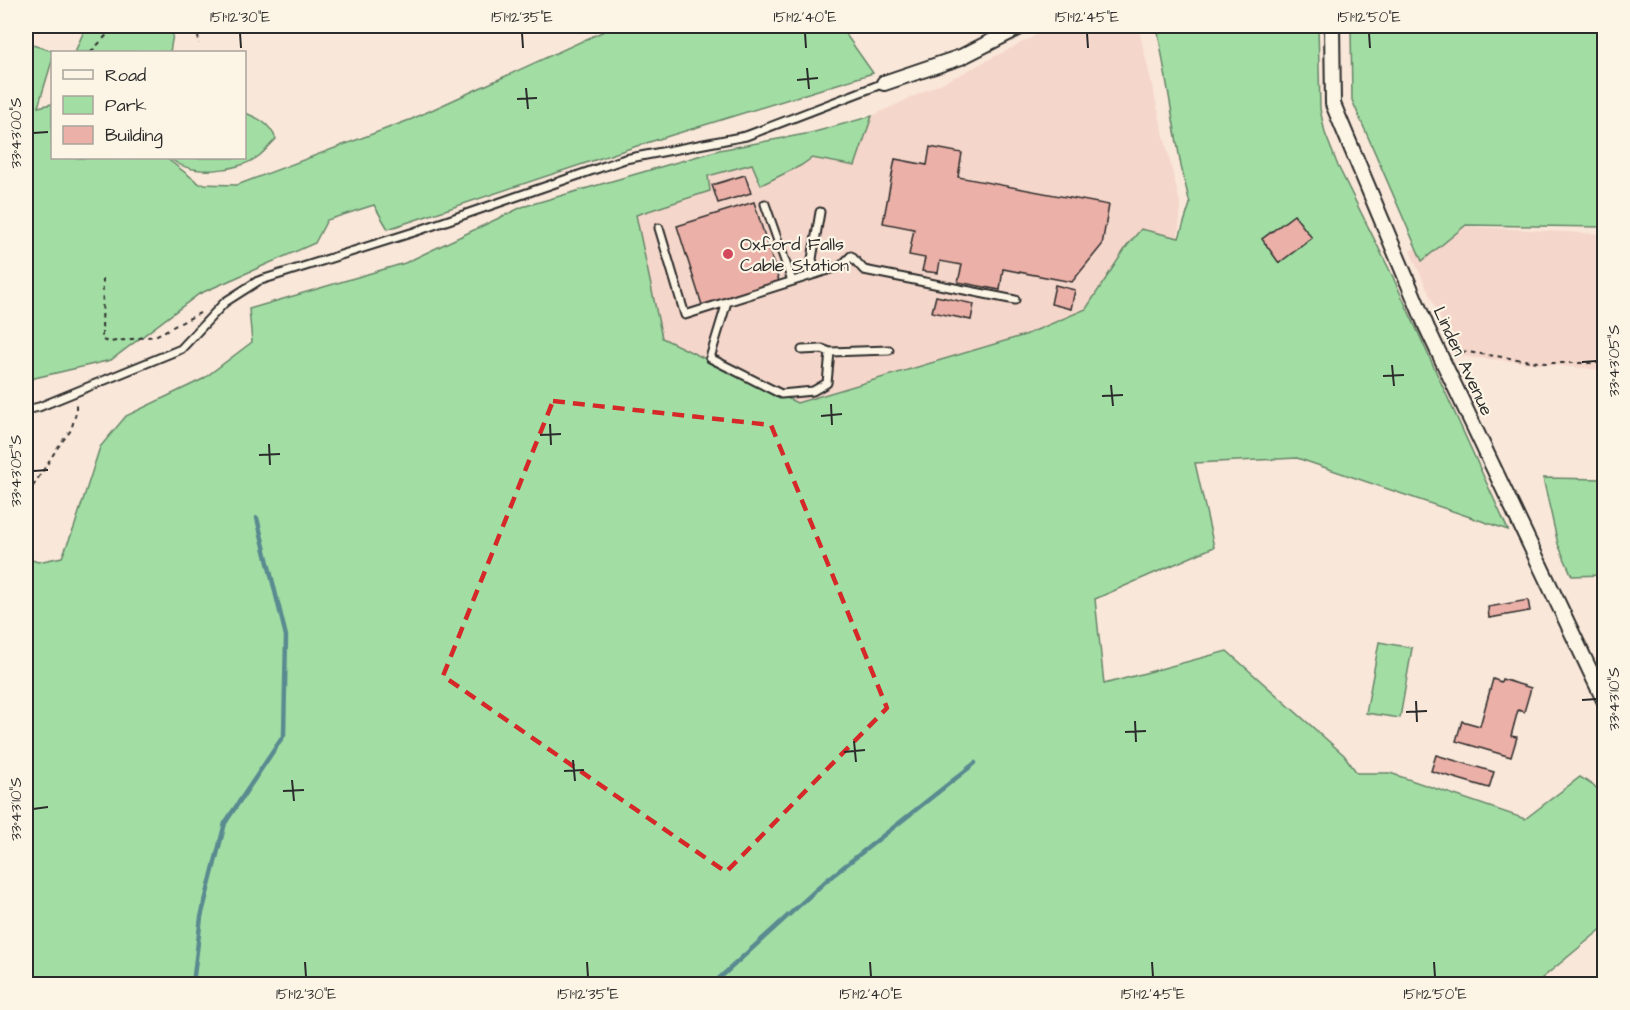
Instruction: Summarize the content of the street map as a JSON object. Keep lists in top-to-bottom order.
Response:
{
  "streets": {
    "street": ["Linden Avenue"]
  },
  "places": ["Oxford Falls Cable Station"],
  "legend": ["Road", "Park", "Building"],
  "coordinates": [
    "151°12'30\"E",
    "151°12'35\"E",
    "151°12'40\"E",
    "151°12'45\"E",
    "151°12'50\"E",
    "33°43'00\"S",
    "33°43'05\"S",
    "33°43'10\"S"
  ]
}
